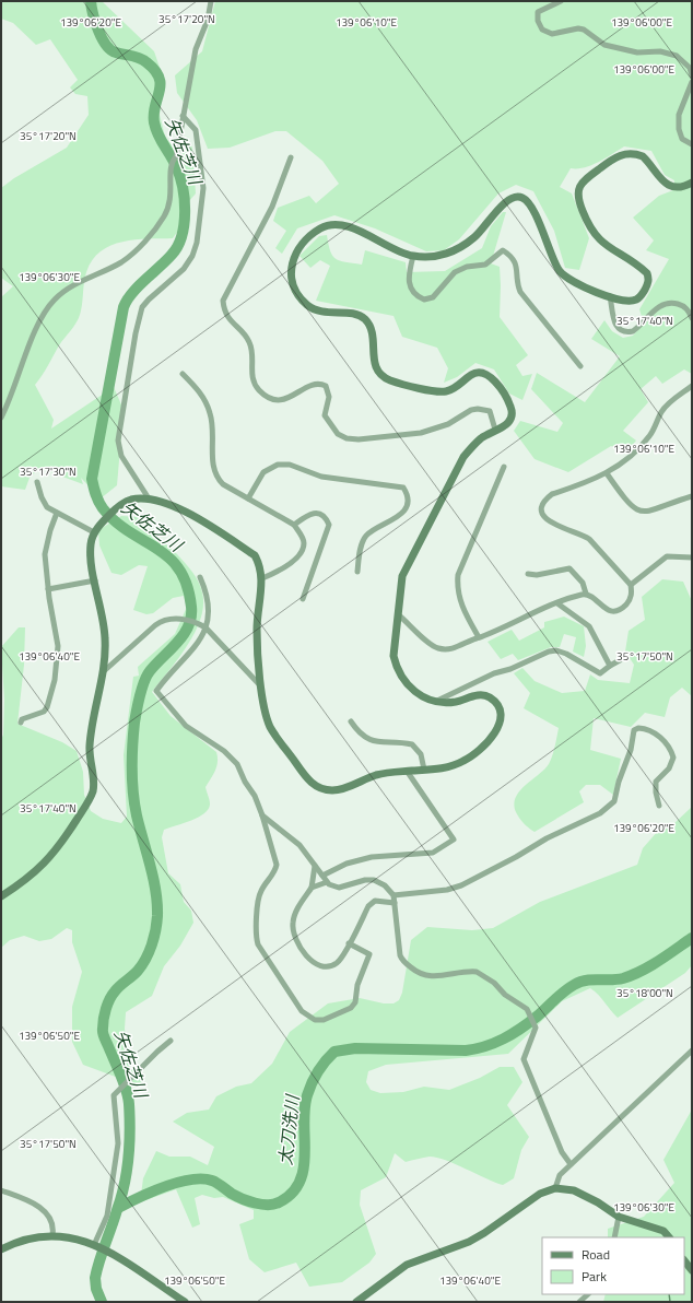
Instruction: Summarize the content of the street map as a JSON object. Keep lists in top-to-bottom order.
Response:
{
  "water": ["矢佐芝川", "太刀洗川"],
  "legend": ["Road", "Park"],
  "coordinates": [
    "35°17'20\"N",
    "139°06'20\"E",
    "139°06'10\"E",
    "139°06'00\"E",
    "139°06'30\"E",
    "35°17'40\"N",
    "35°17'30\"N",
    "139°06'40\"E",
    "35°17'50\"N",
    "35°18'00\"N",
    "139°06'50\"E"
  ]
}
